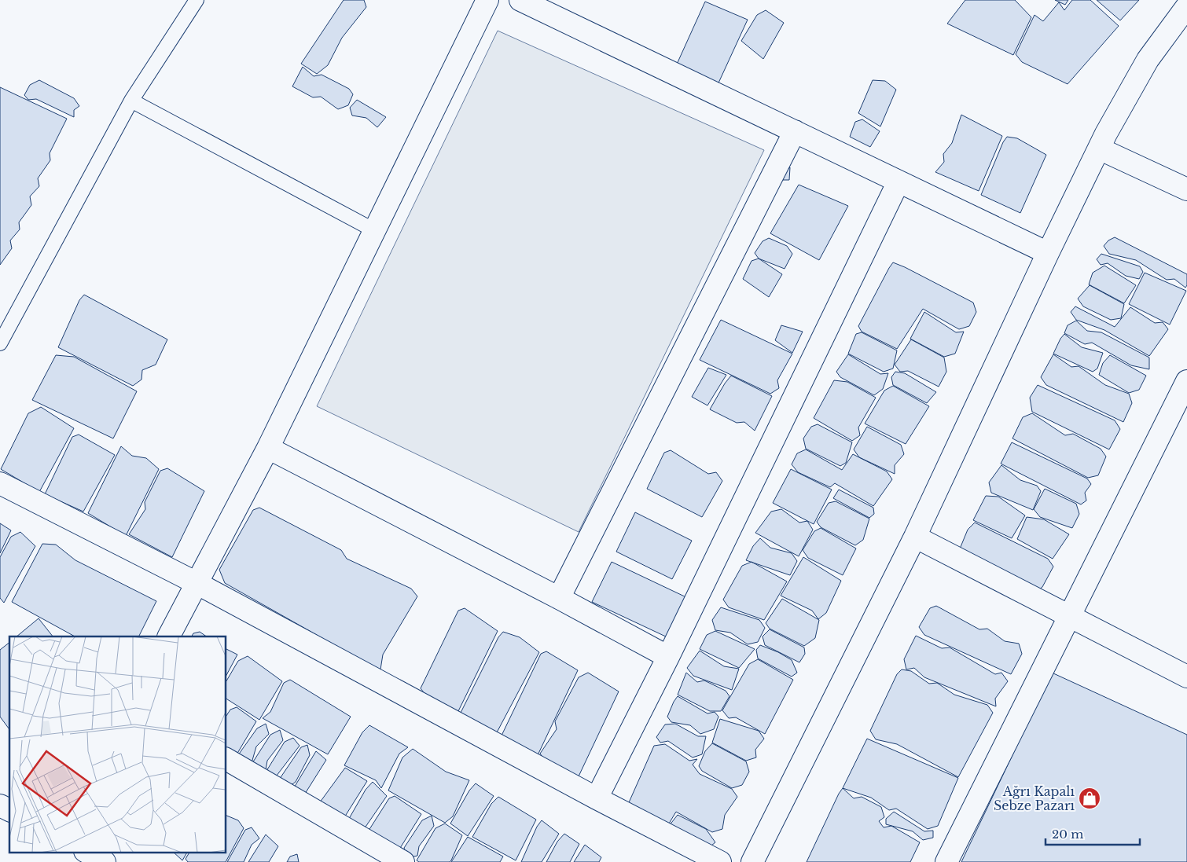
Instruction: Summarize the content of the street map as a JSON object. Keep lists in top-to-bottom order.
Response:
{
  "places": {
    "shop": ["Ağrı Kapalı Sebze Pazarı"]
  },
  "scale_bar": "20 m"
}
